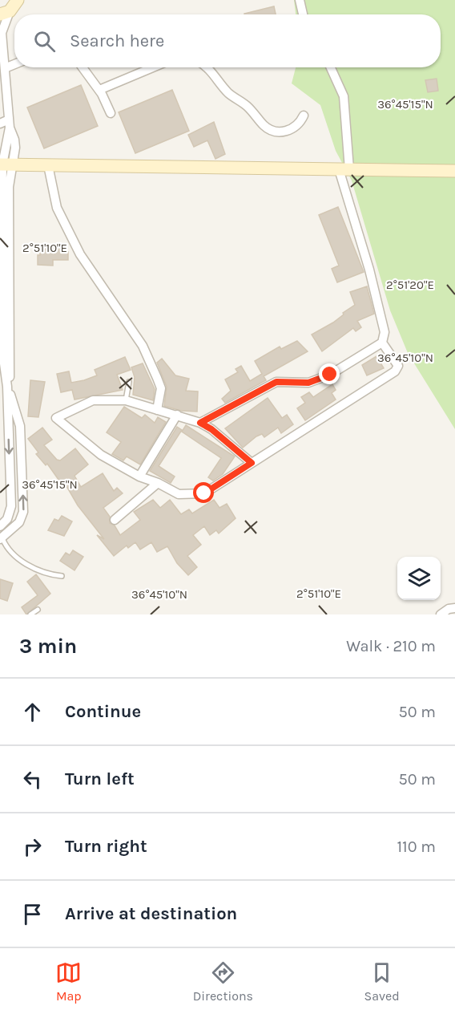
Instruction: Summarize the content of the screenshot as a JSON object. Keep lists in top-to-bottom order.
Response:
{
  "page": {
    "search": "Search here",
    "heading": ["3 min", "Walk · 210 m"],
    "list": [
      ["Continue", "50 m"],
      ["Turn left", "50 m"],
      ["Turn right", "110 m"],
      "Arrive at destination"
    ],
    "nav": ["Map", "Directions", "Saved"]
  },
  "coordinates": [
    "36°45'15\"N",
    "2°51'10\"E",
    "2°51'20\"E",
    "36°45'10\"N"
  ]
}
